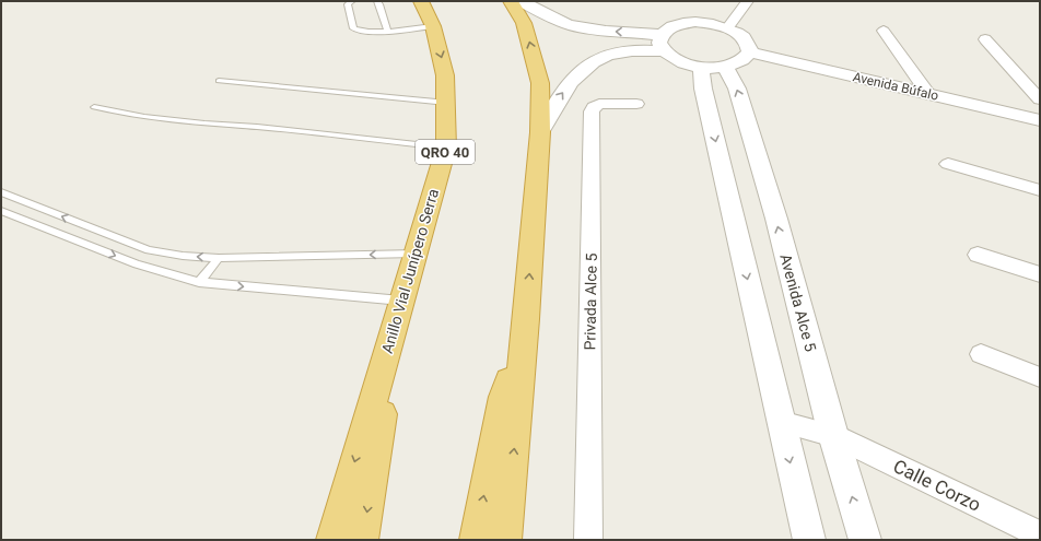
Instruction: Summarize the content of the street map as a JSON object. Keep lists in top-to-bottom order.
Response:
{
  "streets": {
    "highway": ["QRO 40", "Anillo Vial Junípero Serra"],
    "street": [
      "Avenida Búfalo",
      "Privada Alce 5",
      "Avenida Alce 5",
      "Calle Corzo"
    ]
  },
  "crossings": [
    ["Avenida Alce 5", "Calle Corzo"]
  ]
}
